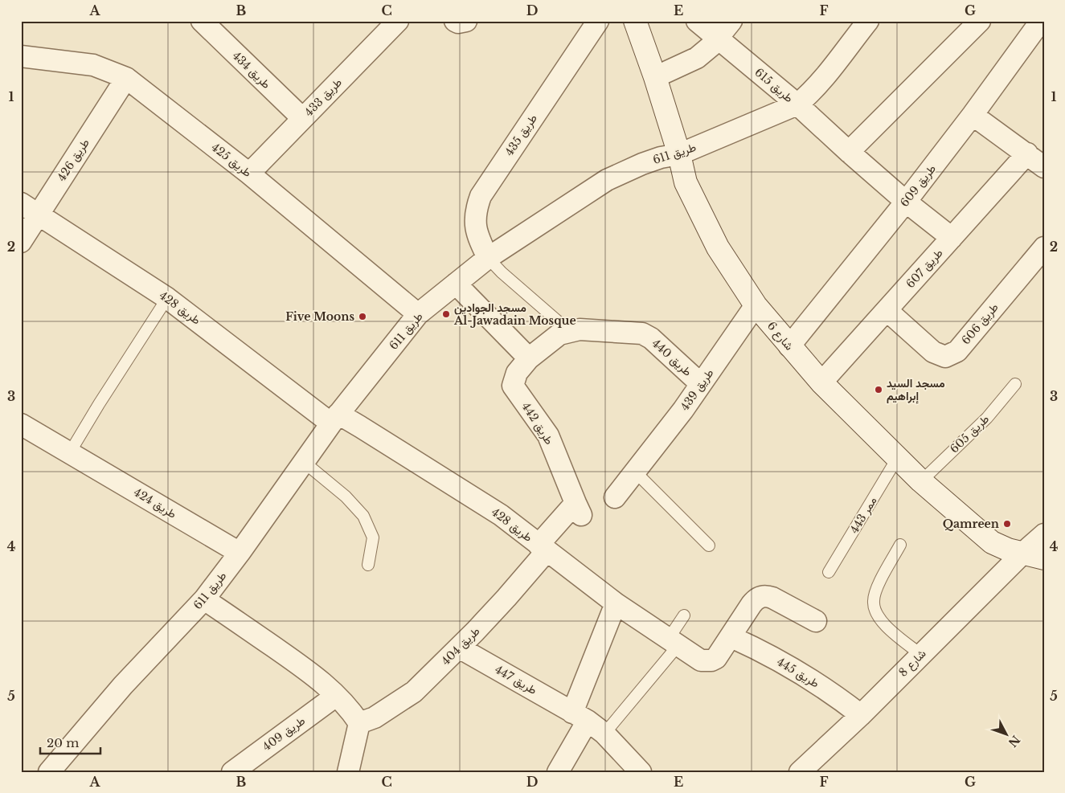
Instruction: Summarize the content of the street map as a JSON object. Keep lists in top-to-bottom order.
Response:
{
  "streets": {
    "street": [
      "طريق 434",
      "طريق 615",
      "طريق 433",
      "طريق 435",
      "طريق 611",
      "طريق 426",
      "طريق 425",
      "طريق 609",
      "طريق 607",
      "طريق 428",
      "طريق 606",
      "شارع 6",
      "طريق 440",
      "طريق 439",
      "طريق 442",
      "طريق 424",
      "طريق 404",
      "شارع 8",
      "طريق 445",
      "طريق 447",
      "طريق 409"
    ],
    "lane": ["طريق 605", "ممر 443"]
  },
  "crossings": [
    ["طريق 434", "طريق 433"],
    ["طريق 615", "طريق 611"],
    ["طريق 615", "طريق 609"],
    ["طريق 615", "طريق 607"],
    ["طريق 433", "طريق 425"],
    ["طريق 435", "طريق 611"],
    ["طريق 611", "طريق 425"],
    ["طريق 611", "طريق 428"],
    ["طريق 611", "شارع 6"],
    ["طريق 611", "طريق 424"],
    ["طريق 426", "طريق 425"],
    ["طريق 426", "طريق 428"],
    ["طريق 609", "شارع 6"],
    ["طريق 607", "طريق 606"],
    ["طريق 607", "شارع 6"],
    ["طريق 428", "طريق 404"],
    ["شارع 6", "طريق 439"],
    ["شارع 6", "طريق 605"],
    ["شارع 6", "ممر 443"],
    ["شارع 6", "شارع 8"],
    ["طريق 440", "طريق 439"],
    ["طريق 440", "طريق 442"],
    ["طريق 442", "طريق 404"],
    ["طريق 404", "طريق 447"],
    ["شارع 8", "طريق 445"]
  ],
  "places": [
    "مسجد الجوادين Al-Jawadain Mosque",
    "Five Moons",
    "مسجد السيد إبراهيم",
    "Qamreen"
  ],
  "scale_bar": "20 m",
  "north": "bottom right",
  "grid": {
    "columns": [
      "A",
      "B",
      "C",
      "D",
      "E",
      "F",
      "G"
    ],
    "rows": [
      "1",
      "2",
      "3",
      "4",
      "5"
    ]
  }
}
